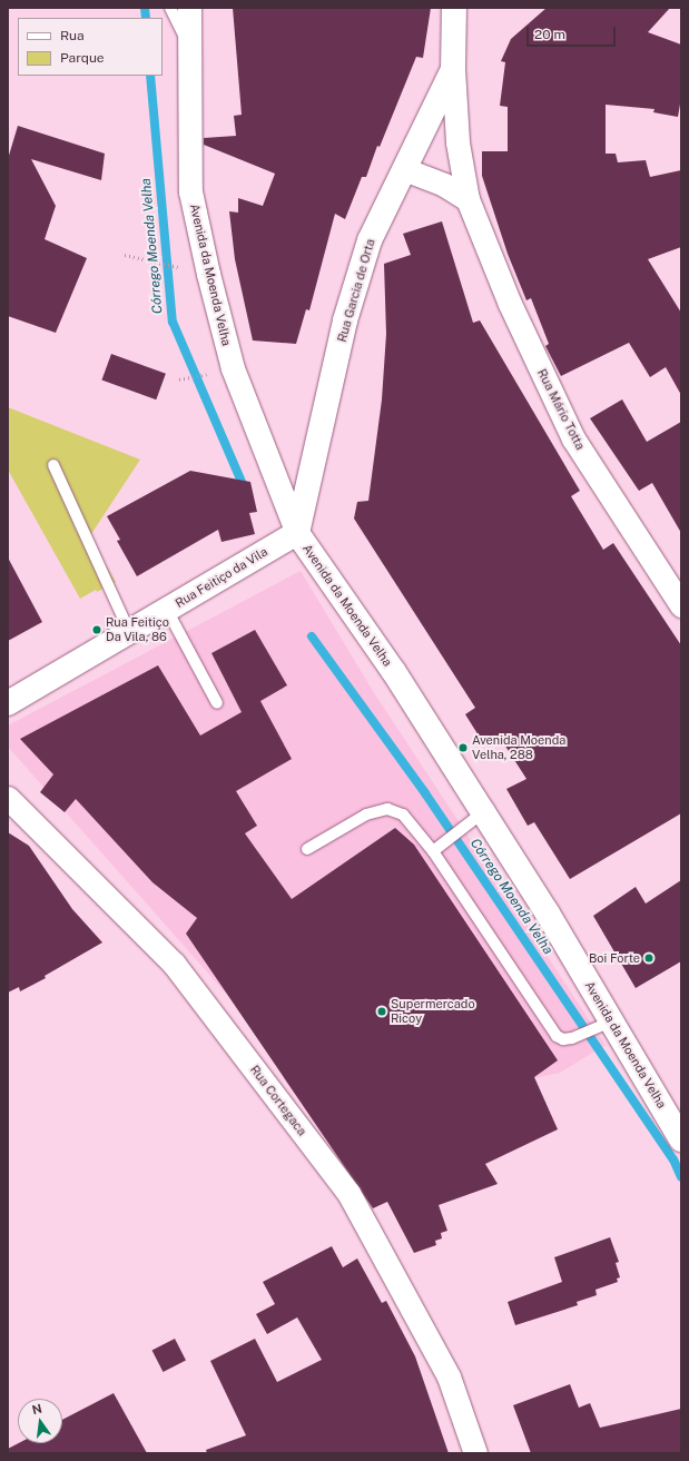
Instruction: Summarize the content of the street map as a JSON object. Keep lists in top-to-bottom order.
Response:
{
  "streets": {
    "street": [
      "Avenida da Moenda Velha",
      "Rua Garcia de Orta",
      "Rua Mário Totta",
      "Rua Feitiço da Vila",
      "Rua Cortegaca"
    ]
  },
  "crossings": [
    ["Avenida da Moenda Velha", "Rua Garcia de Orta"],
    ["Avenida da Moenda Velha", "Rua Feitiço da Vila"],
    ["Rua Garcia de Orta", "Rua Mário Totta"],
    ["Rua Garcia de Orta", "Rua Feitiço da Vila"]
  ],
  "water": ["Córrego Moenda Velha"],
  "places": [
    "Rua Feitiço Da Vila, 86",
    "Avenida Moenda Velha, 288",
    "Boi Forte",
    "Supermercado Ricoy"
  ],
  "legend": ["Rua", "Parque"],
  "scale_bar": "20 m",
  "north": "top"
}
